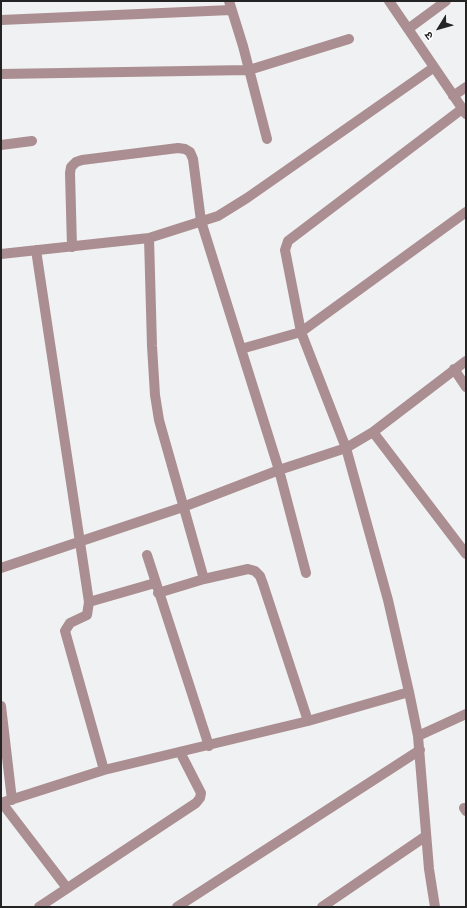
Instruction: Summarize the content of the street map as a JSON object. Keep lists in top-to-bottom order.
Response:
{
  "north": "bottom left"
}
